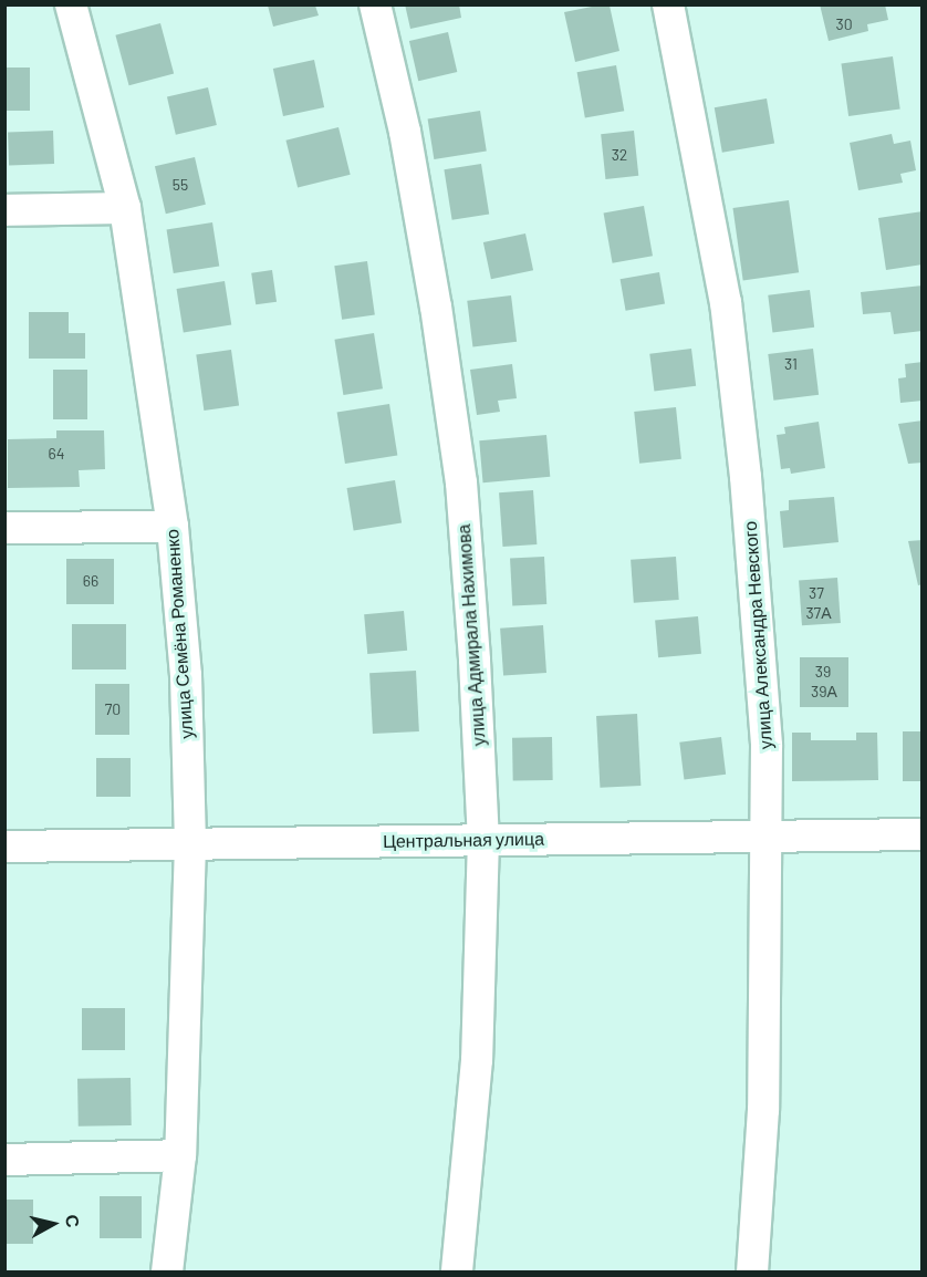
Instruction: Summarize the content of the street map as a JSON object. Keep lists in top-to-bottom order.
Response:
{
  "streets": {
    "street": [
      "улица Семёна Романенко",
      "улица Адмирала Нахимова",
      "улица Александра Невского",
      "Центральная улица"
    ]
  },
  "crossings": [
    ["улица Семёна Романенко", "Центральная улица"],
    ["улица Адмирала Нахимова", "Центральная улица"],
    ["улица Александра Невского", "Центральная улица"]
  ],
  "house_numbers": [
    "30",
    "32",
    "55",
    "31",
    "64",
    "66",
    "37",
    "37А",
    "39",
    "39А",
    "70"
  ],
  "north": "right"
}
